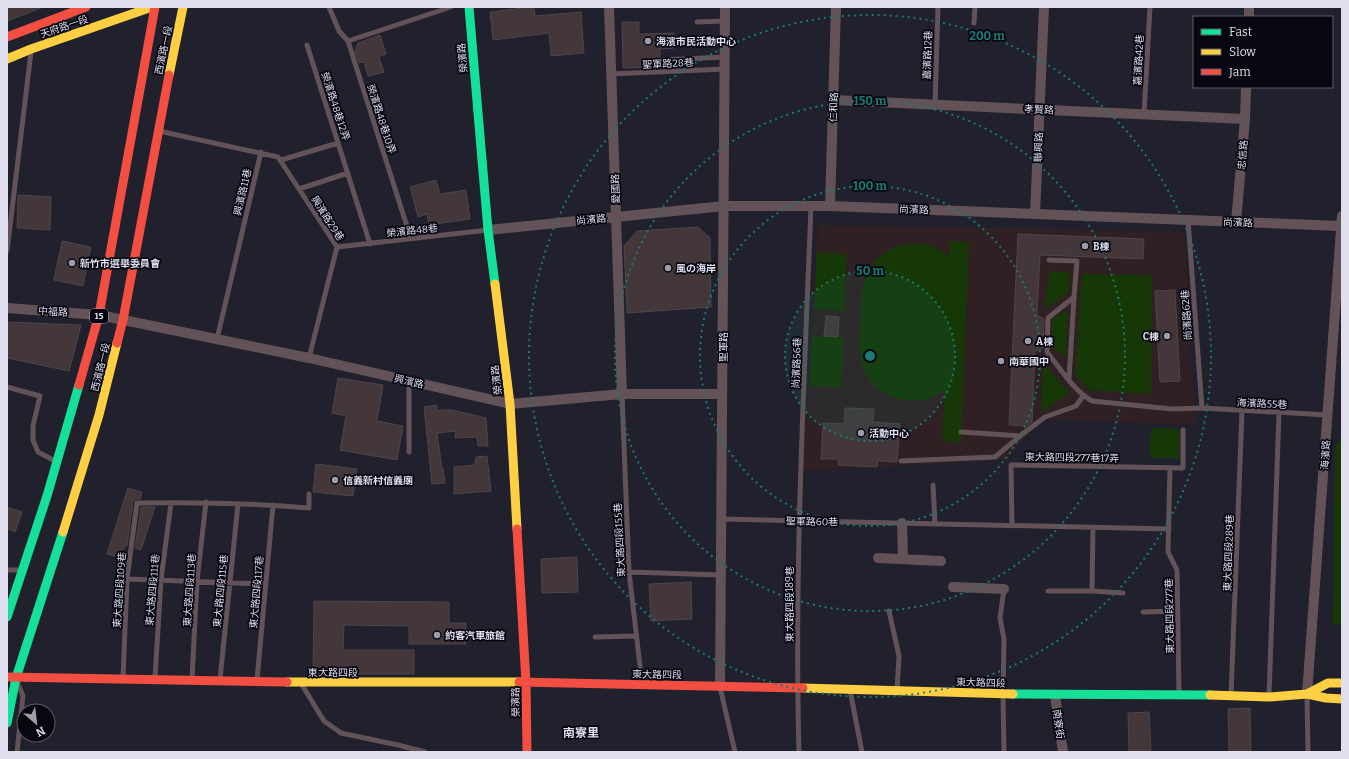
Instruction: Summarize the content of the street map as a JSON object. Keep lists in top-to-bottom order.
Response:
{
  "streets": {
    "main road": [
      "天府路一段",
      "西濱路一段",
      "榮濱路",
      "15",
      "東大路四段"
    ],
    "street": [
      "仁和路",
      "孝賢路",
      "聯興路",
      "忠信路",
      "愛國路",
      "尚濱路",
      "中福路",
      "聖軍路",
      "興濱路",
      "海濱路",
      "南寮街"
    ],
    "lane": [
      "嘉濱路12巷",
      "嘉濱路42巷",
      "聖軍路28巷",
      "榮濱路48巷12弄",
      "榮濱路48巷10弄",
      "興濱路11巷",
      "興濱路29巷",
      "榮濱路48巷",
      "尚濱路62巷",
      "尚濱路56巷",
      "海濱路55巷",
      "東大路四段277巷17弄",
      "聖軍路60巷",
      "東大路四段155巷",
      "東大路四段289巷",
      "東大路四段109巷",
      "東大路四段111巷",
      "東大路四段113巷",
      "東大路四段115巷",
      "東大路四段117巷",
      "東大路四段189巷",
      "東大路四段277巷"
    ]
  },
  "crossings": [
    ["天府路一段", "西濱路一段"],
    ["西濱路一段", "中福路"],
    ["西濱路一段", "15"],
    ["西濱路一段", "興濱路"],
    ["西濱路一段", "東大路四段"],
    ["嘉濱路12巷", "孝賢路"],
    ["榮濱路", "尚濱路"],
    ["榮濱路", "榮濱路48巷"],
    ["榮濱路", "興濱路"],
    ["榮濱路", "東大路四段"],
    ["嘉濱路42巷", "孝賢路"],
    ["聖軍路28巷", "愛國路"],
    ["聖軍路28巷", "聖軍路"],
    ["榮濱路48巷12弄", "榮濱路48巷"],
    ["仁和路", "孝賢路"],
    ["仁和路", "尚濱路"],
    ["孝賢路", "聯興路"],
    ["孝賢路", "忠信路"],
    ["榮濱路48巷10弄", "榮濱路48巷"],
    ["聯興路", "尚濱路"],
    ["忠信路", "尚濱路"],
    ["愛國路", "尚濱路"],
    ["愛國路", "興濱路"],
    ["愛國路", "東大路四段155巷"],
    ["興濱路11巷", "興濱路"],
    ["尚濱路", "榮濱路48巷"],
    ["尚濱路", "尚濱路62巷"],
    ["尚濱路", "聖軍路"],
    ["尚濱路", "尚濱路56巷"],
    ["尚濱路", "海濱路"],
    ["興濱路29巷", "榮濱路48巷"],
    ["興濱路29巷", "興濱路"],
    ["中福路", "興濱路"],
    ["尚濱路62巷", "海濱路55巷"],
    ["15", "東大路四段"],
    ["聖軍路", "興濱路"],
    ["聖軍路", "聖軍路60巷"],
    ["聖軍路", "東大路四段"],
    ["尚濱路56巷", "聖軍路60巷"],
    ["尚濱路56巷", "東大路四段189巷"],
    ["興濱路", "東大路四段155巷"],
    ["海濱路55巷", "海濱路"],
    ["海濱路55巷", "東大路四段289巷"],
    ["海濱路", "東大路四段"],
    ["東大路四段277巷17弄", "聖軍路60巷"],
    ["東大路四段277巷17弄", "東大路四段277巷"],
    ["聖軍路60巷", "東大路四段189巷"],
    ["聖軍路60巷", "東大路四段277巷"],
    ["東大路四段155巷", "東大路四段"],
    ["東大路四段289巷", "東大路四段"],
    ["東大路四段109巷", "東大路四段111巷"],
    ["東大路四段109巷", "東大路四段"],
    ["東大路四段111巷", "東大路四段"],
    ["東大路四段113巷", "東大路四段"],
    ["東大路四段115巷", "東大路四段"],
    ["東大路四段117巷", "東大路四段"],
    ["東大路四段189巷", "東大路四段"],
    ["東大路四段277巷", "東大路四段"],
    ["東大路四段", "南寮街"]
  ],
  "districts": ["南寮里"],
  "places": [
    "海濱市民活動中心",
    "B棟",
    "新竹市選舉委員會",
    "風の海岸",
    "C棟",
    "A棟",
    "南華國中",
    "活動中心",
    "信義新村信義廟",
    "約客汽車旅館"
  ],
  "legend": ["Fast", "Slow", "Jam"],
  "north": "bottom right",
  "rings": [
    "200 m",
    "150 m",
    "100 m",
    "50 m"
  ]
}
